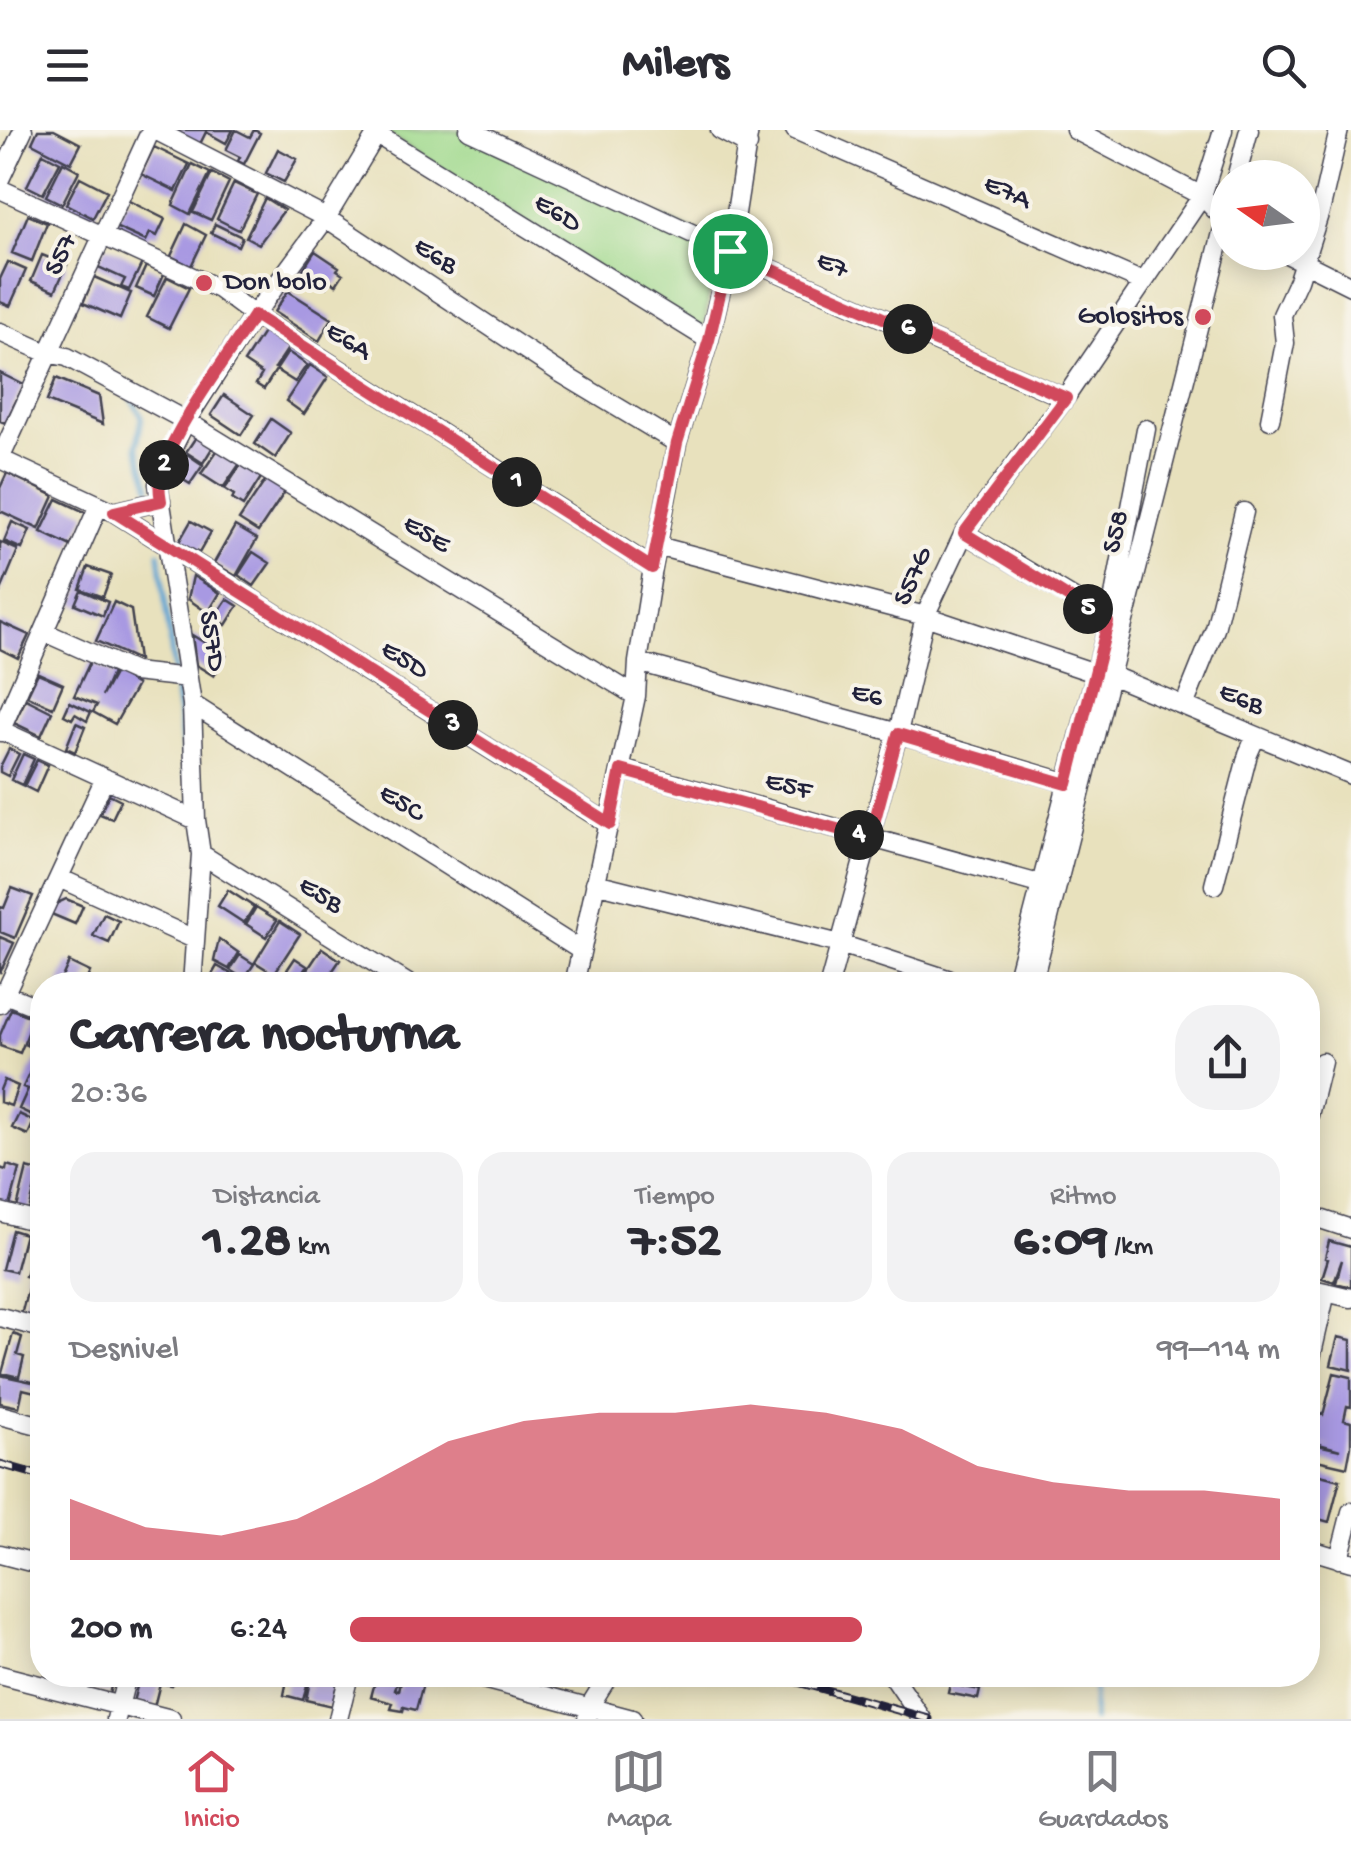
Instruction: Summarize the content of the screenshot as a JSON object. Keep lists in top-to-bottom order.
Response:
{
  "streets": {
    "street": [
      "E7A",
      "E6D",
      "S57",
      "E6B",
      "E7",
      "E6A",
      "S58",
      "E5E",
      "S57G",
      "S57D",
      "E5D",
      "E6",
      "E5F",
      "E5C",
      "E5B"
    ]
  },
  "crossings": [
    ["E7A", "S57G"],
    ["E6D", "S57D"],
    ["S57", "E6B"],
    ["S57", "E6A"],
    ["E6B", "S58"],
    ["E6B", "S57D"],
    ["E7", "S57G"],
    ["E6A", "S57D"],
    ["S58", "E6"],
    ["S58", "E5F"],
    ["E5E", "S57D"],
    ["S57G", "E6"],
    ["S57G", "E5F"],
    ["S57D", "E5D"],
    ["S57D", "E5C"],
    ["S57D", "E5B"]
  ],
  "places": ["Don bolo", "Golositos"],
  "north": "left",
  "page": {
    "header": "Milers",
    "pins": [
      "6",
      "2",
      "1",
      "5",
      "3",
      "4"
    ],
    "heading": ["Carrera nocturna", "20:36"],
    "stats": [
      ["Distancia", "1.28 km"],
      ["Tiempo", "7:52"],
      ["Ritmo", "6:09 /km"]
    ],
    "chart": ["Desnivel", "99–114 m"],
    "list": [
      {
        "name": "200 m",
        "note": "6:24"
      }
    ],
    "tabs": ["Inicio", "Mapa", "Guardados"]
  }
}
